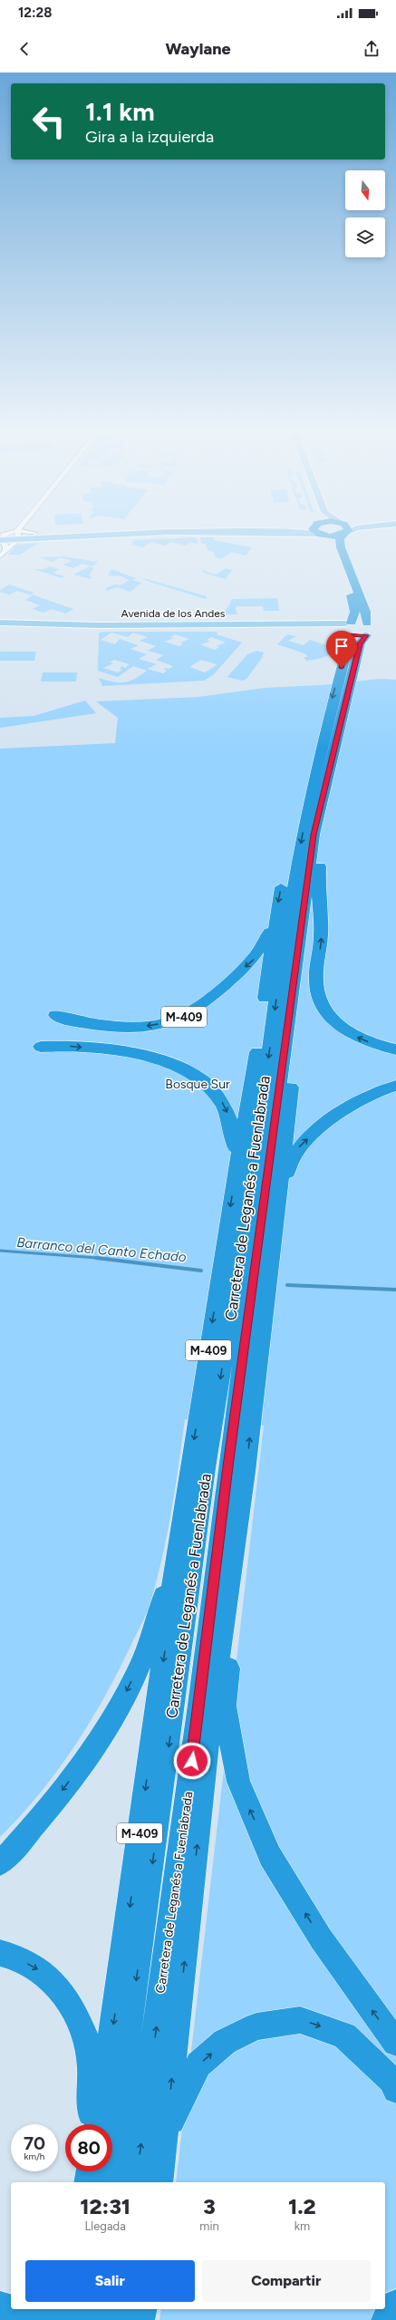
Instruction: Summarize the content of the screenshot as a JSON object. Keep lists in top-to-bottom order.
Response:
{
  "streets": {
    "highway": ["M-409", "Carretera de Leganés a Fuenlabrada"],
    "main road": ["Avenida de los Andes"]
  },
  "crossings": [
    ["Avenida de los Andes", "M-409"],
    ["M-409", "Carretera de Leganés a Fuenlabrada"]
  ],
  "water": ["Barranco del Canto Echado"],
  "parks": ["Bosque Sur"],
  "north": "bottom",
  "page": {
    "status": "12:28",
    "header": "Waylane",
    "turn": ["1.1 km", "Gira a la izquierda"],
    "speed": "70 km/h",
    "limit": "80",
    "eta": [
      "12:31",
      "Llegada",
      "3",
      "min",
      "1.2",
      "km"
    ],
    "buttons": ["Salir", "Compartir"]
  }
}
